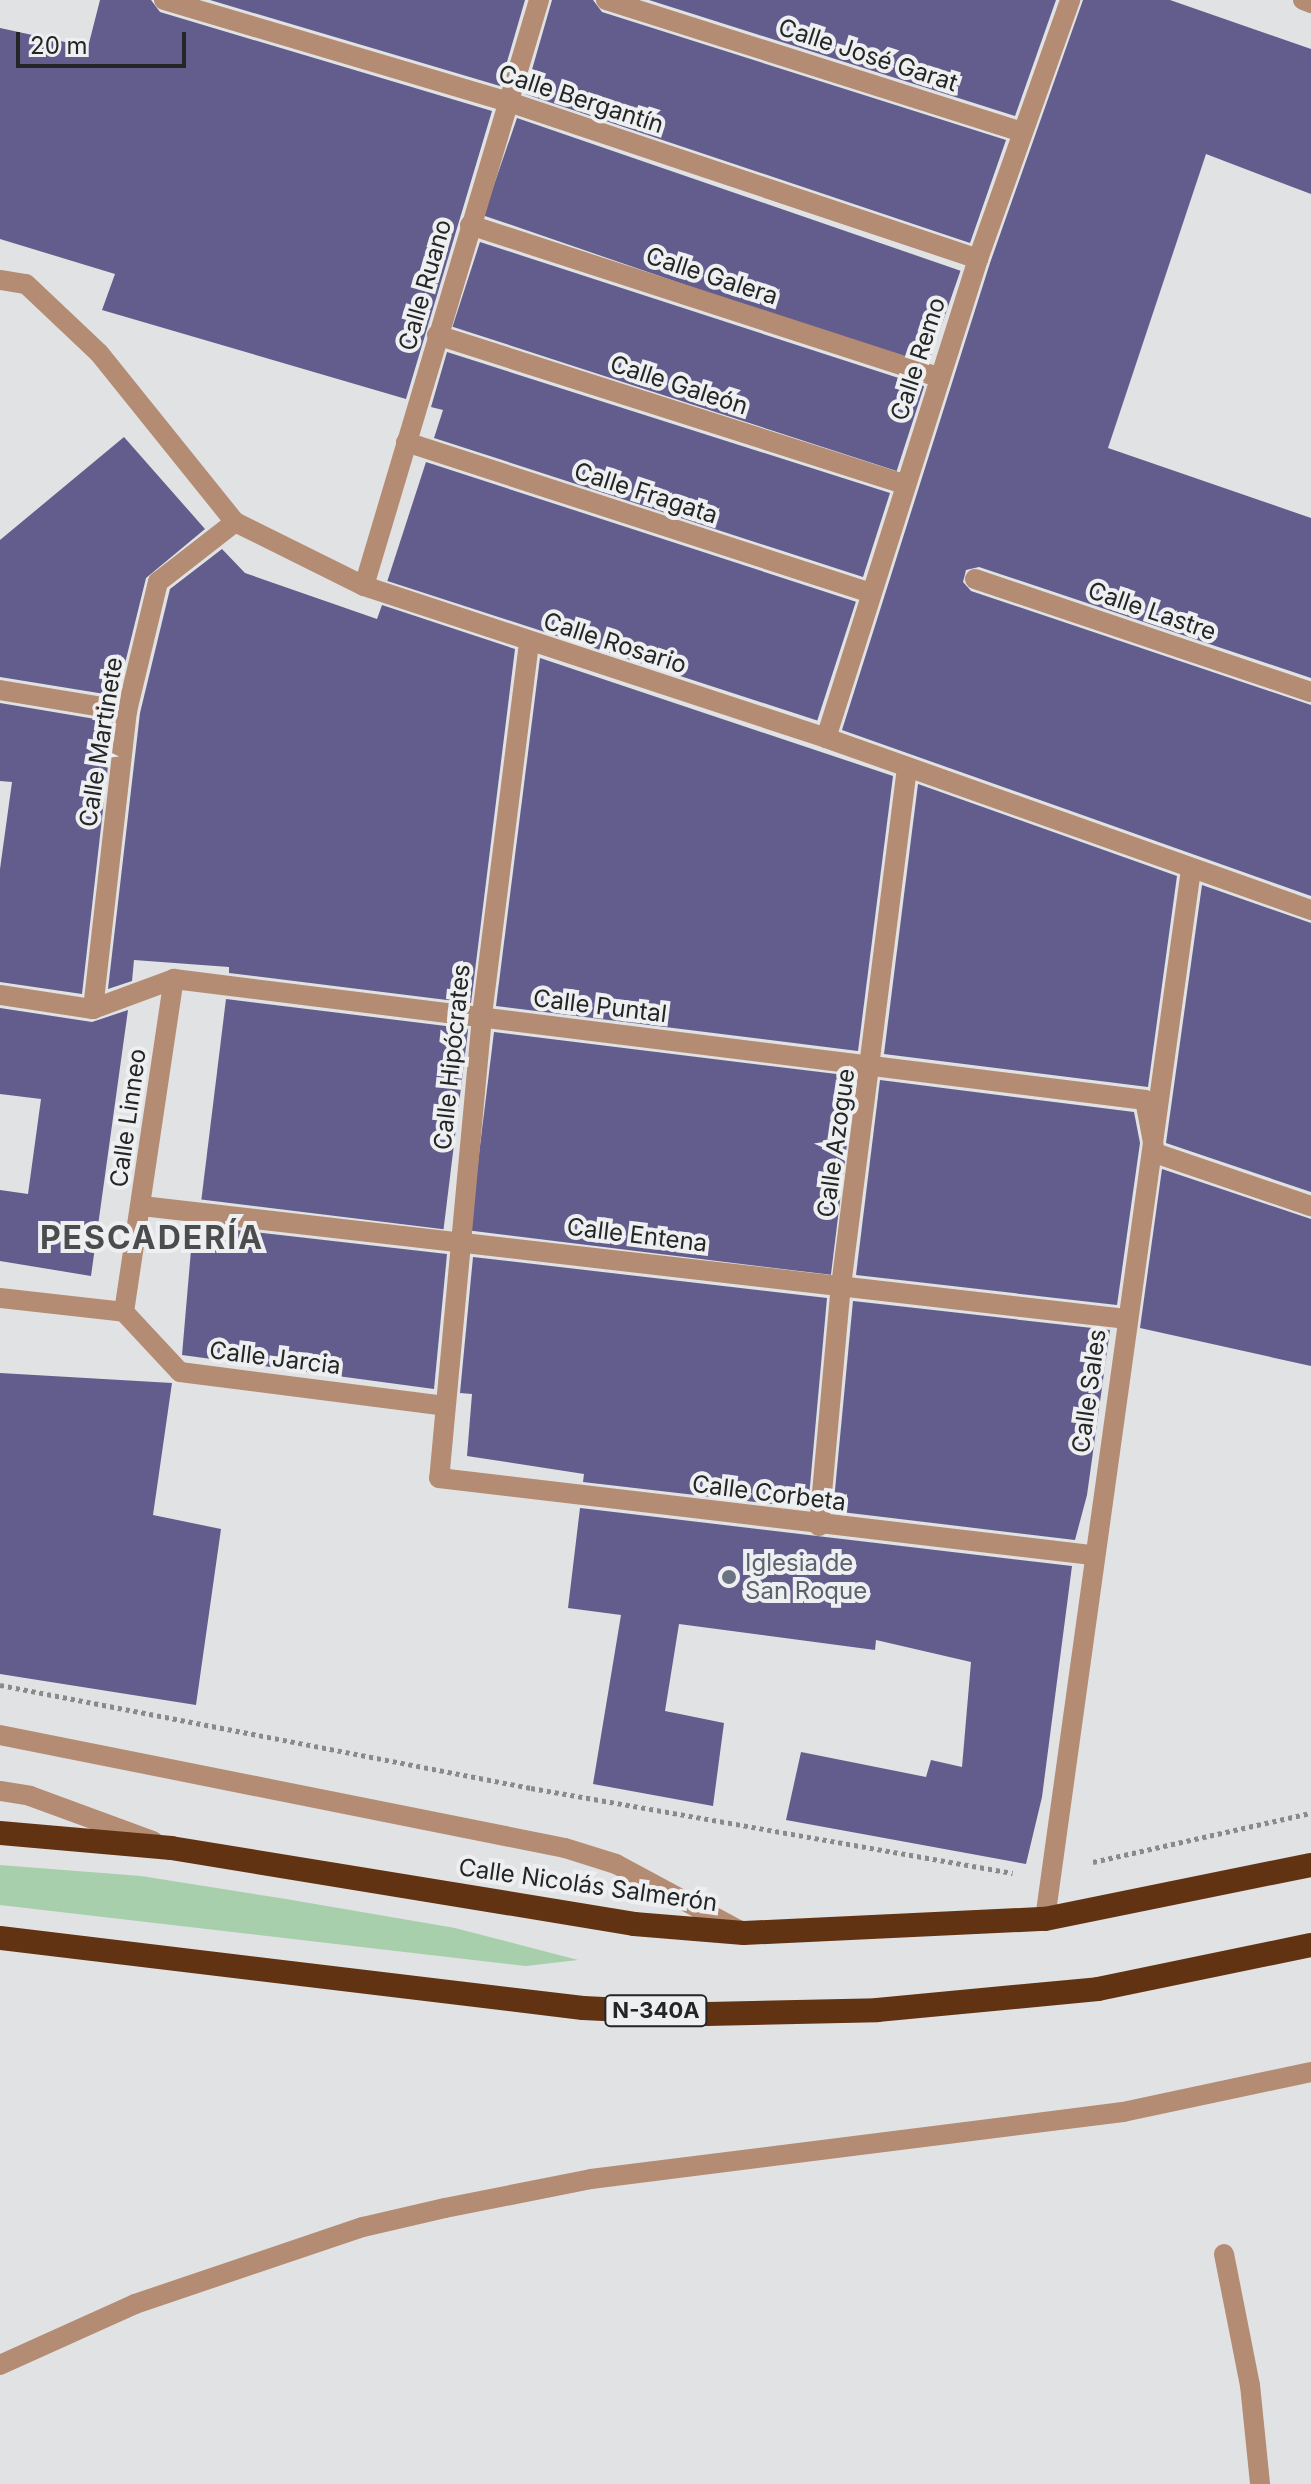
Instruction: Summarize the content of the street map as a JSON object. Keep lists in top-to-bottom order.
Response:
{
  "streets": {
    "highway": ["Calle Nicolás Salmerón", "N-340A"],
    "street": [
      "Calle José Garat",
      "Calle Bergantín",
      "Calle Galera",
      "Calle Ruano",
      "Calle Remo",
      "Calle Galeón",
      "Calle Fragata",
      "Calle Lastre",
      "Calle Rosario",
      "Calle Martinete",
      "Calle Puntal",
      "Calle Hipócrates",
      "Calle Linneo",
      "Calle Azogue",
      "Calle Entena",
      "Calle Jarcia",
      "Calle Sales",
      "Calle Corbeta"
    ]
  },
  "crossings": [
    ["Calle José Garat", "Calle Remo"],
    ["Calle Bergantín", "Calle Ruano"],
    ["Calle Bergantín", "Calle Remo"],
    ["Calle Galera", "Calle Ruano"],
    ["Calle Galera", "Calle Remo"],
    ["Calle Ruano", "Calle Galeón"],
    ["Calle Ruano", "Calle Fragata"],
    ["Calle Ruano", "Calle Rosario"],
    ["Calle Remo", "Calle Galeón"],
    ["Calle Remo", "Calle Fragata"],
    ["Calle Remo", "Calle Rosario"],
    ["Calle Rosario", "Calle Martinete"],
    ["Calle Rosario", "Calle Hipócrates"],
    ["Calle Rosario", "Calle Azogue"],
    ["Calle Rosario", "Calle Sales"],
    ["Calle Martinete", "Calle Puntal"],
    ["Calle Puntal", "Calle Hipócrates"],
    ["Calle Puntal", "Calle Linneo"],
    ["Calle Puntal", "Calle Azogue"],
    ["Calle Puntal", "Calle Sales"],
    ["Calle Hipócrates", "Calle Entena"],
    ["Calle Hipócrates", "Calle Jarcia"],
    ["Calle Hipócrates", "Calle Corbeta"],
    ["Calle Linneo", "Calle Entena"],
    ["Calle Linneo", "Calle Jarcia"],
    ["Calle Azogue", "Calle Entena"],
    ["Calle Azogue", "Calle Corbeta"],
    ["Calle Entena", "Calle Sales"],
    ["Calle Sales", "Calle Corbeta"],
    ["Calle Sales", "Calle Nicolás Salmerón"]
  ],
  "districts": ["PESCADERÍA"],
  "places": ["Iglesia de San Roque"],
  "scale_bar": "20 m"
}
